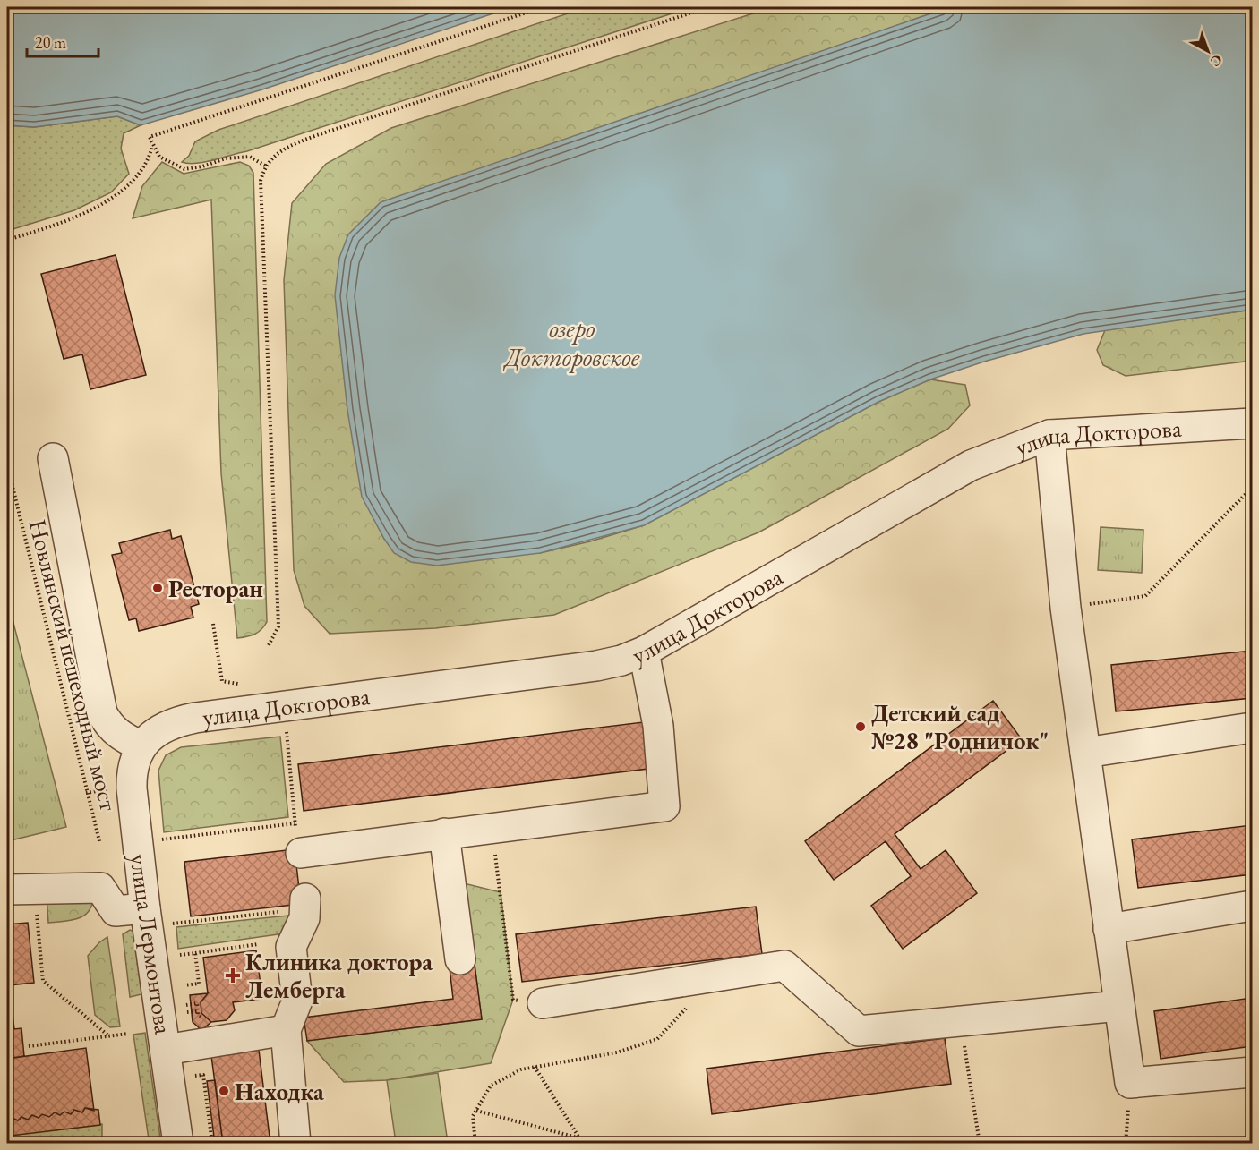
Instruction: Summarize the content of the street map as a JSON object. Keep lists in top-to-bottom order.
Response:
{
  "streets": {
    "street": ["улица Докторова", "улица Лермонтова"],
    "path": ["Новлянский пешеходный мост"]
  },
  "crossings": [
    ["улица Докторова", "улица Лермонтова"]
  ],
  "water": ["озеро Докторовское"],
  "places": {
    "other": ["Ресторан", "Детский сад №28 \"Родничок\"", "Находка"],
    "health": ["Клиника доктора Лемберга"]
  },
  "scale_bar": "20 m",
  "north": "bottom right"
}
